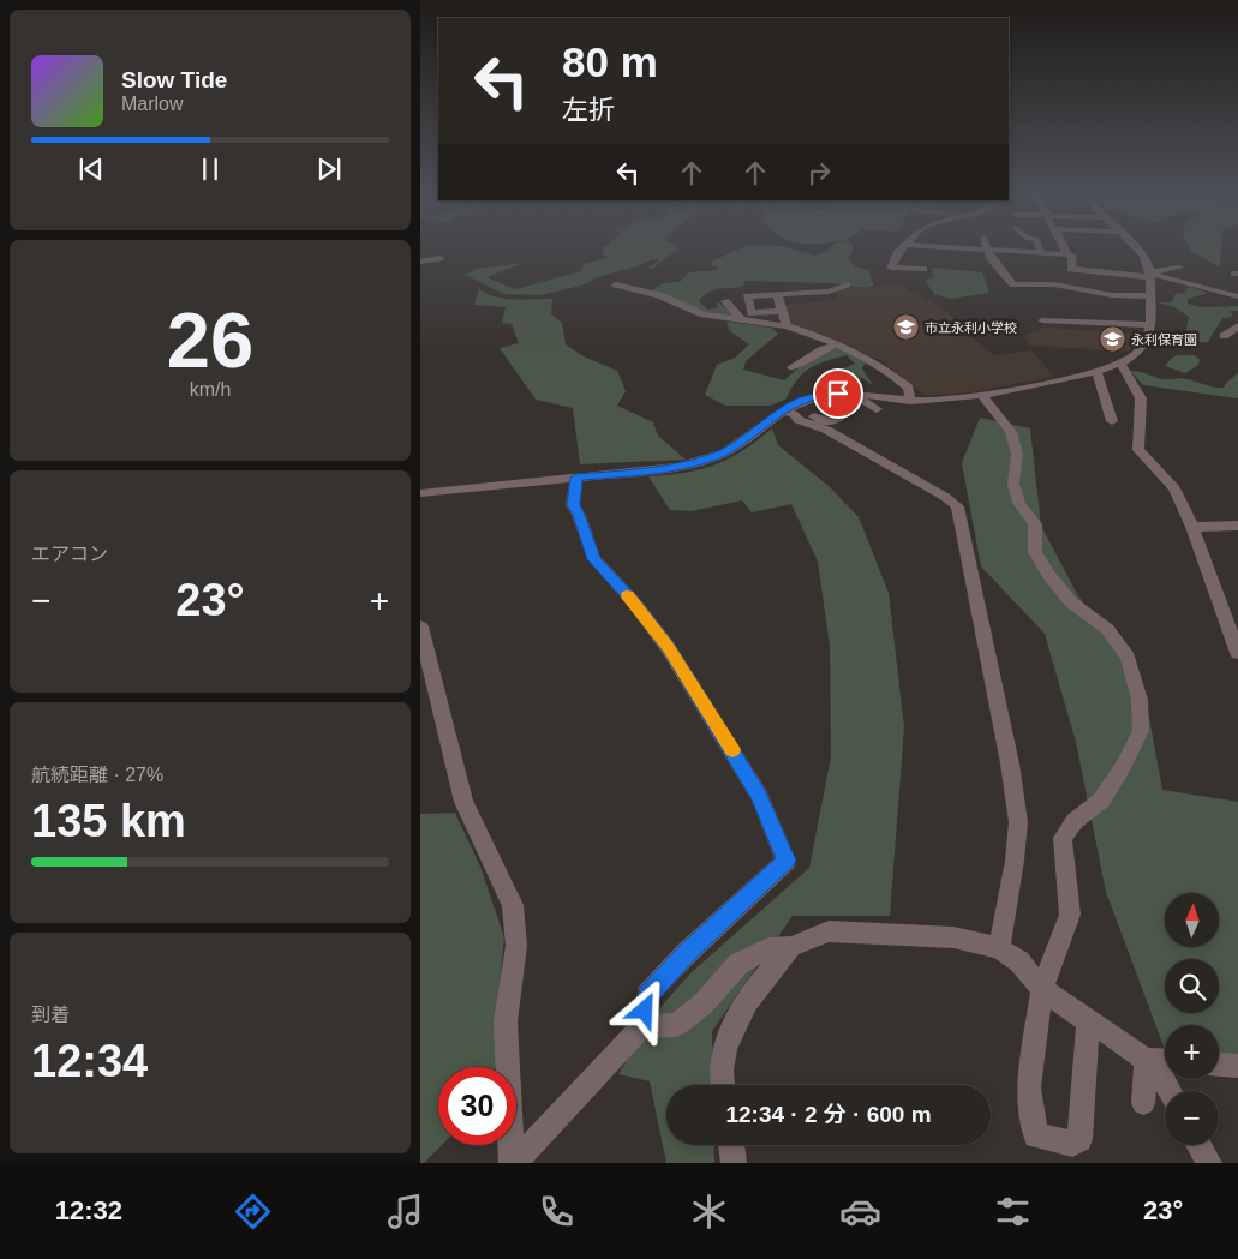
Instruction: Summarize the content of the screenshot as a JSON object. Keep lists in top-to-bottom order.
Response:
{
  "places": {
    "school or university": ["市立永利小学校", "永利保育園"]
  },
  "north": "top",
  "page": {
    "turn": ["80 m", "左折"],
    "song": ["Slow Tide", "Marlow"],
    "tile": [
      ["26", "km/h"],
      "エアコン",
      ["航続距離 · 27%", "135 km"],
      ["到着", "12:34"]
    ],
    "heat": ["−", "23°", "+"],
    "map_buttons": ["+", "−"],
    "limit": "30",
    "trip": "12:34 · 2 分 · 600 m",
    "tabs": ["12:32", "23°"]
  }
}
